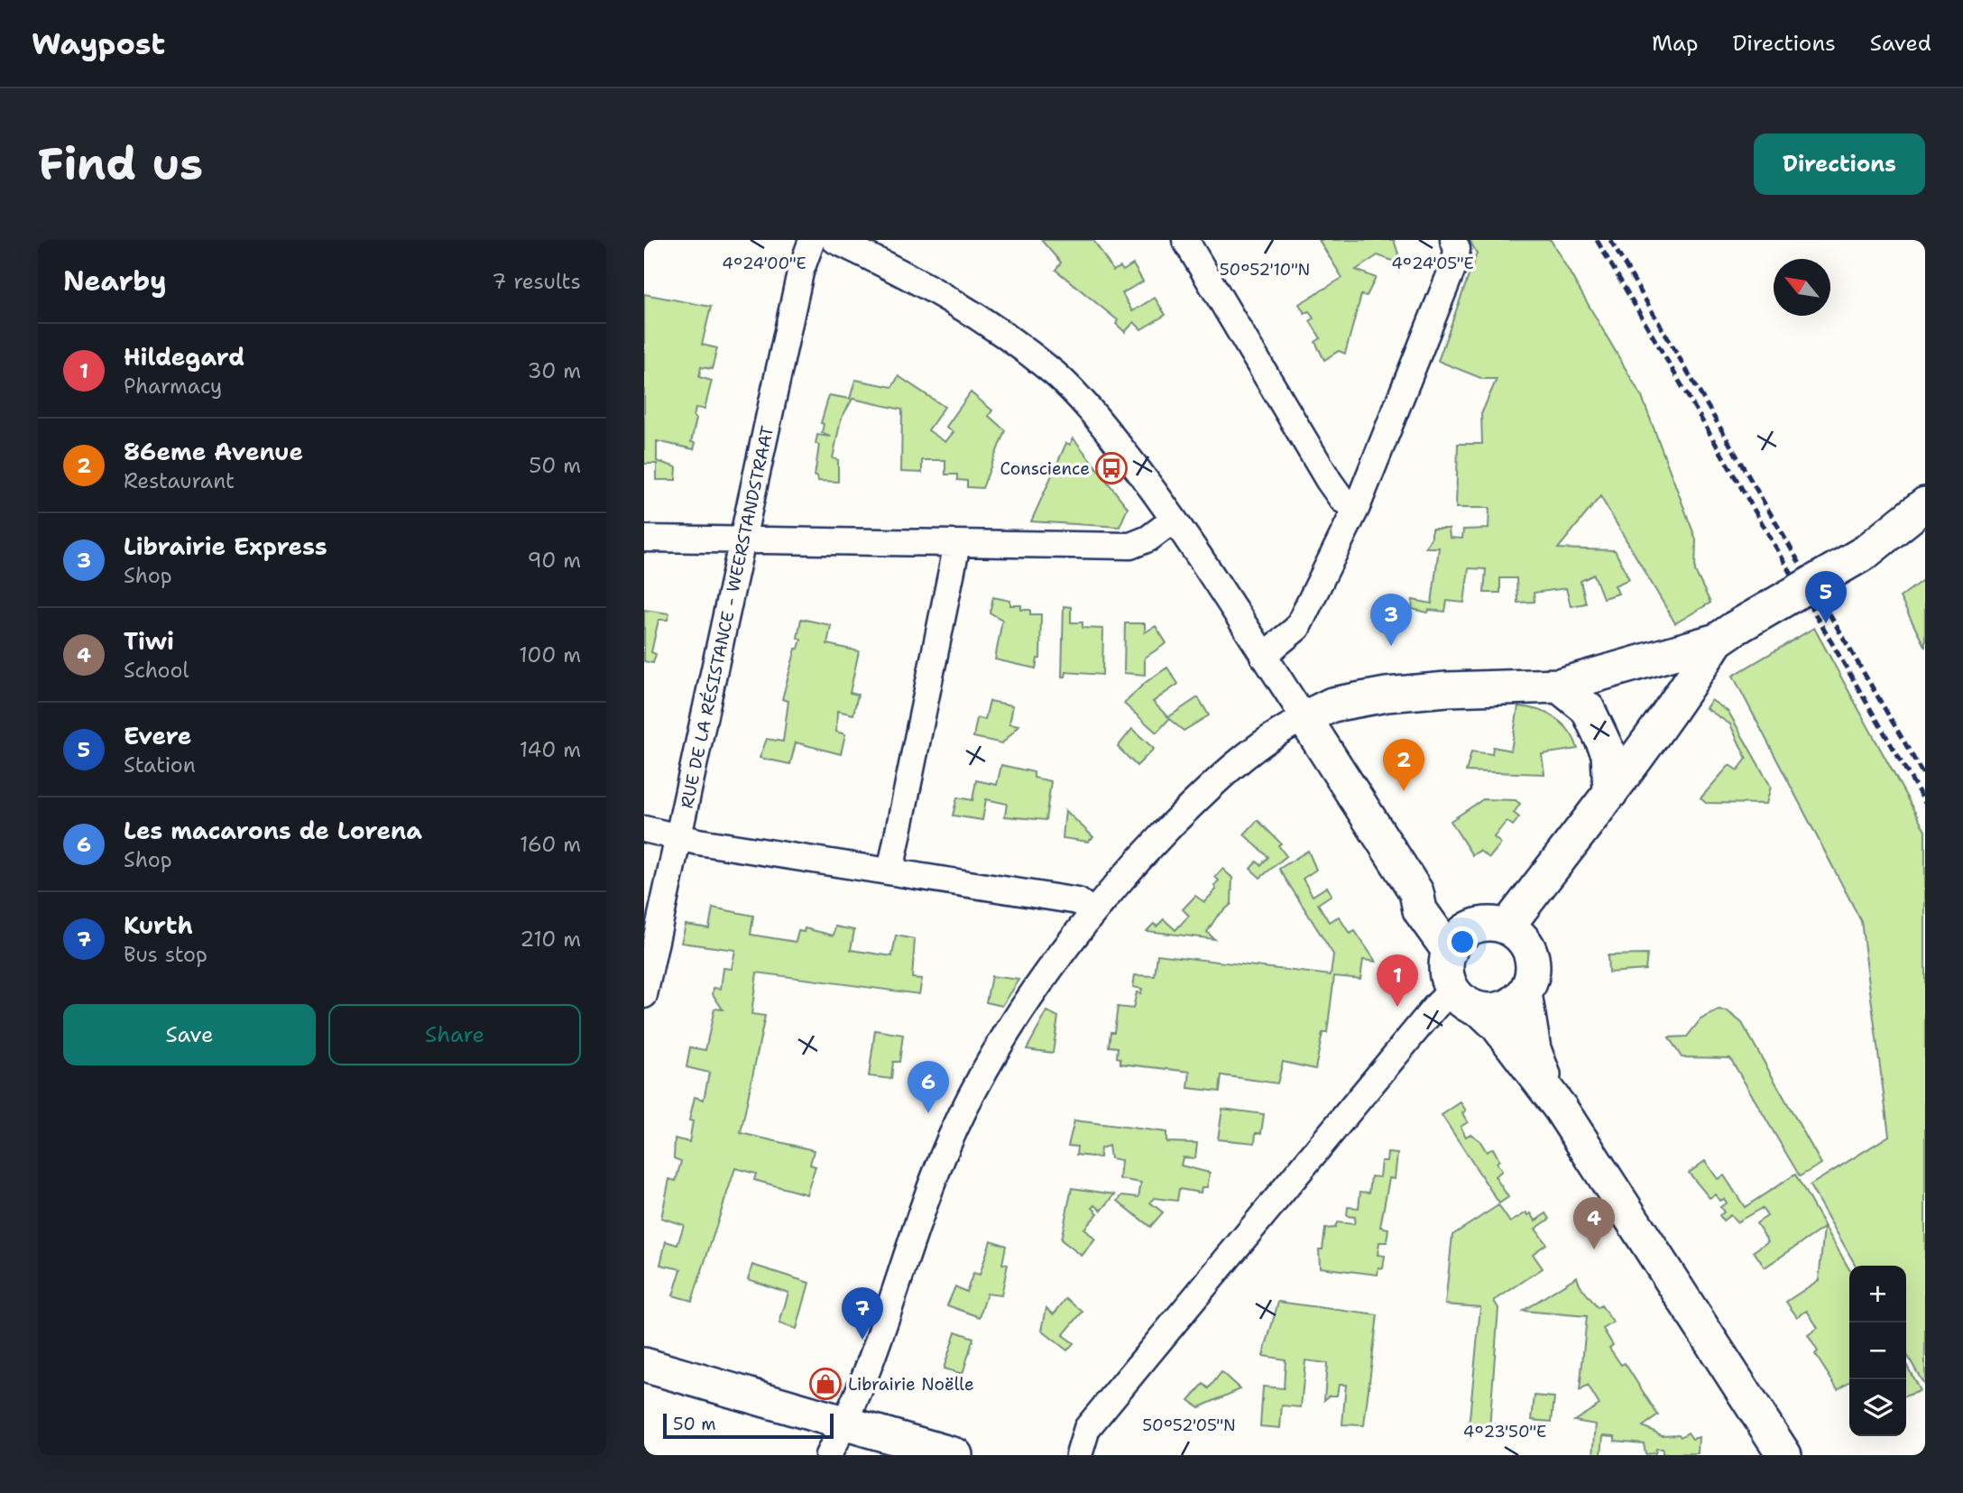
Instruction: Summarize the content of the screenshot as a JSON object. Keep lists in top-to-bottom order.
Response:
{
  "streets": {
    "street": ["RUE DE LA RÉSISTANCE - WEERSTANDSTRAAT"]
  },
  "places": {
    "bus stop": ["Conscience"],
    "shop": ["Librairie Noëlle"]
  },
  "scale_bar": "50 m",
  "north": "top left",
  "page": {
    "header": "Waypost",
    "nav": ["Map", "Directions", "Saved"],
    "buttons": [
      "Directions",
      ["Save", "Share"]
    ],
    "title": "Find us",
    "heading": ["Nearby", "7 results"],
    "list": [
      {
        "mark": "1",
        "name": "Hildegard",
        "note": "Pharmacy",
        "value": "30 m"
      },
      {
        "mark": "2",
        "name": "86eme Avenue",
        "note": "Restaurant",
        "value": "50 m"
      },
      {
        "mark": "3",
        "name": "Librairie Express",
        "note": "Shop",
        "value": "90 m"
      },
      {
        "mark": "4",
        "name": "Tiwi",
        "note": "School",
        "value": "100 m"
      },
      {
        "mark": "5",
        "name": "Evere",
        "note": "Station",
        "value": "140 m"
      },
      {
        "mark": "6",
        "name": "Les macarons de Lorena",
        "note": "Shop",
        "value": "160 m"
      },
      {
        "mark": "7",
        "name": "Kurth",
        "note": "Bus stop",
        "value": "210 m"
      }
    ],
    "pins": [
      "5",
      "3",
      "2",
      "1",
      "6",
      "4",
      "7"
    ],
    "map_buttons": ["+", "−"],
    "scale": "50 m"
  },
  "coordinates": [
    "4°24'05\"E",
    "4°24'00\"E",
    "50°52'10\"N",
    "50°52'05\"N",
    "4°23'50\"E"
  ]
}
